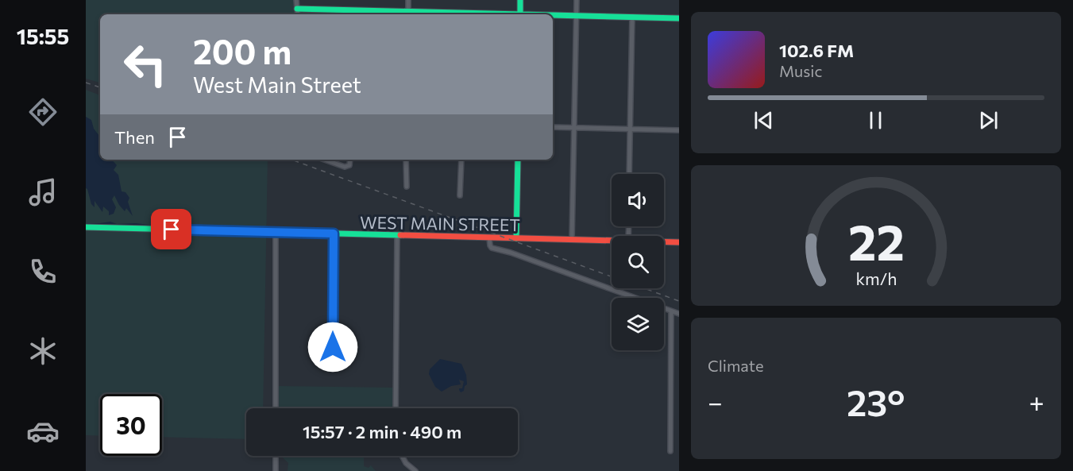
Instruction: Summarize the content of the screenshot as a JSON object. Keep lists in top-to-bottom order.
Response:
{
  "streets": {
    "street": ["WEST MAIN STREET"]
  },
  "page": {
    "tabs": "15:55",
    "turn": ["200 m", "West Main Street"],
    "song": ["102.6 FM", "Music"],
    "then": "Then",
    "tile": "Climate",
    "heat": ["−", "23°", "+"],
    "limit": "30",
    "trip": "15:57 · 2 min · 490 m",
    "gauge": ["22", "km/h"]
  }
}
